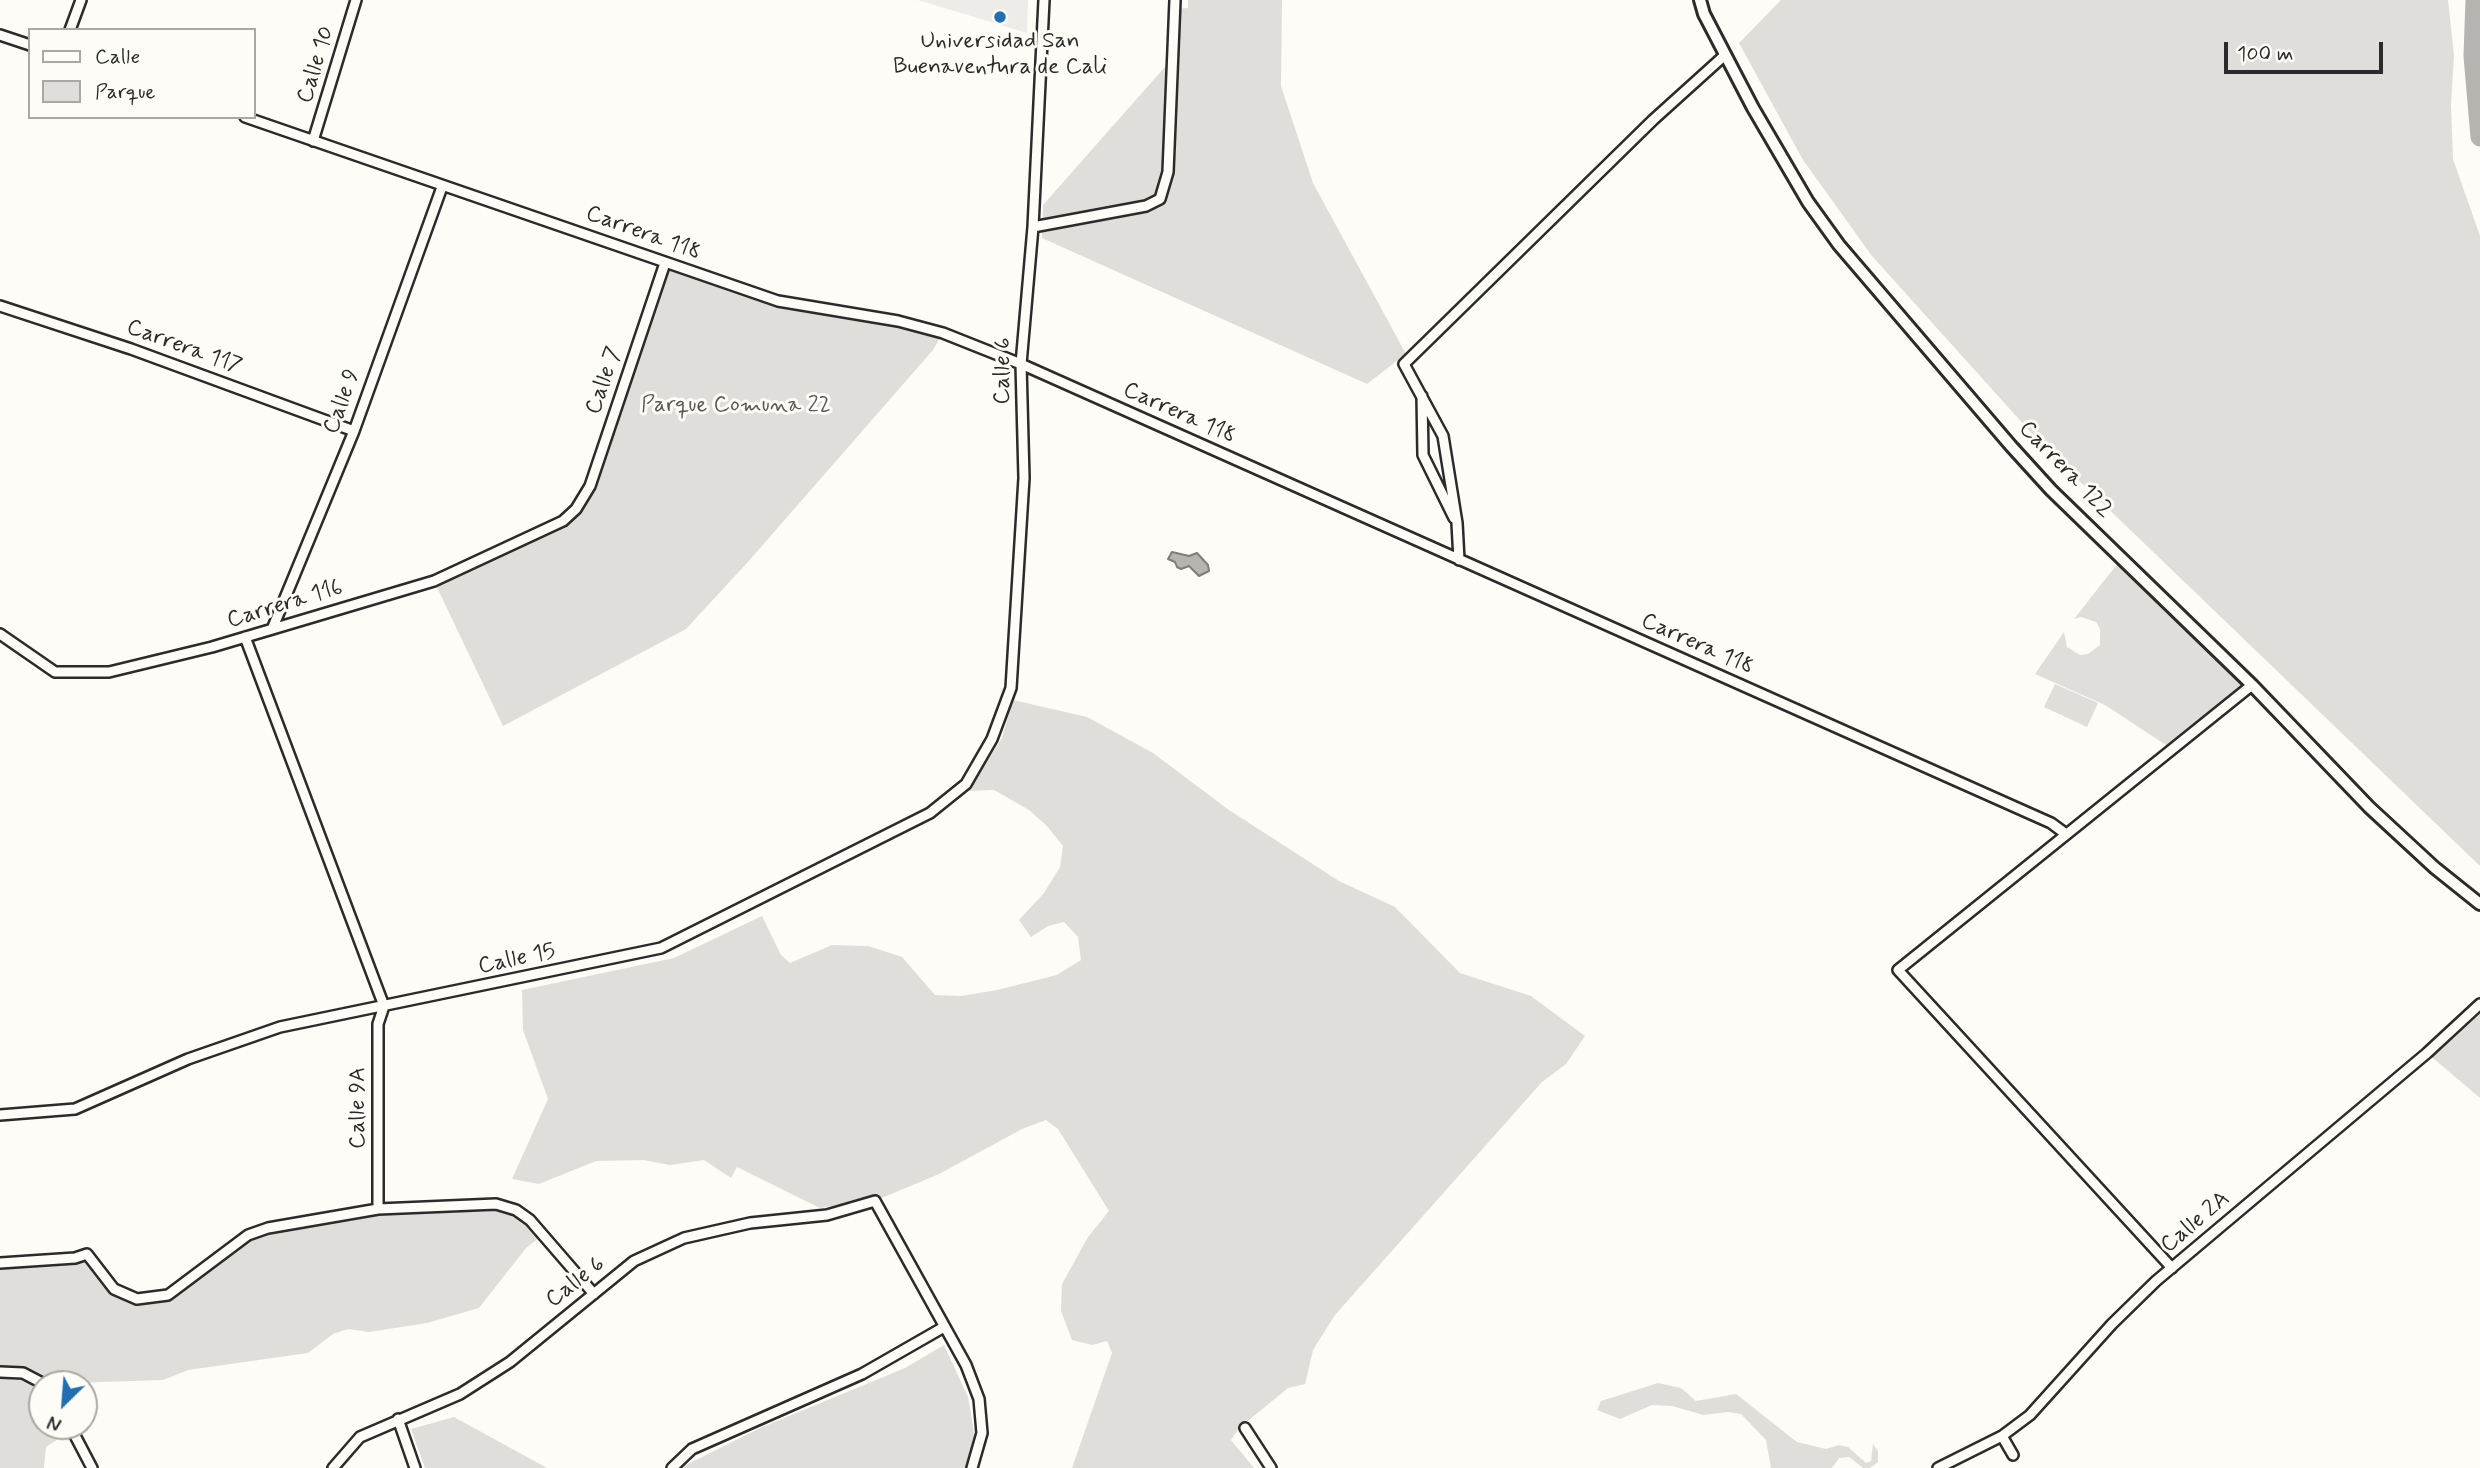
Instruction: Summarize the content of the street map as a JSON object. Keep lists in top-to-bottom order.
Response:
{
  "streets": {
    "street": [
      "Calle 10",
      "Carrera 118",
      "Carrera 117",
      "Calle 6",
      "Calle 7",
      "Calle 9",
      "Carrera 122",
      "Carrera 116",
      "Calle 15",
      "Calle 9A",
      "Calle 2A"
    ]
  },
  "crossings": [
    ["Calle 10", "Carrera 118"],
    ["Carrera 118", "Calle 6"],
    ["Carrera 118", "Calle 7"],
    ["Carrera 118", "Calle 9"],
    ["Carrera 117", "Calle 9"],
    ["Calle 6", "Calle 15"],
    ["Calle 7", "Carrera 116"],
    ["Calle 9", "Carrera 116"],
    ["Calle 15", "Calle 9A"]
  ],
  "parks": ["Parque Comuna 22"],
  "places": ["Universidad San Buenaventura de Cali"],
  "legend": ["Calle", "Parque"],
  "scale_bar": "100 m",
  "north": "bottom left"
}
